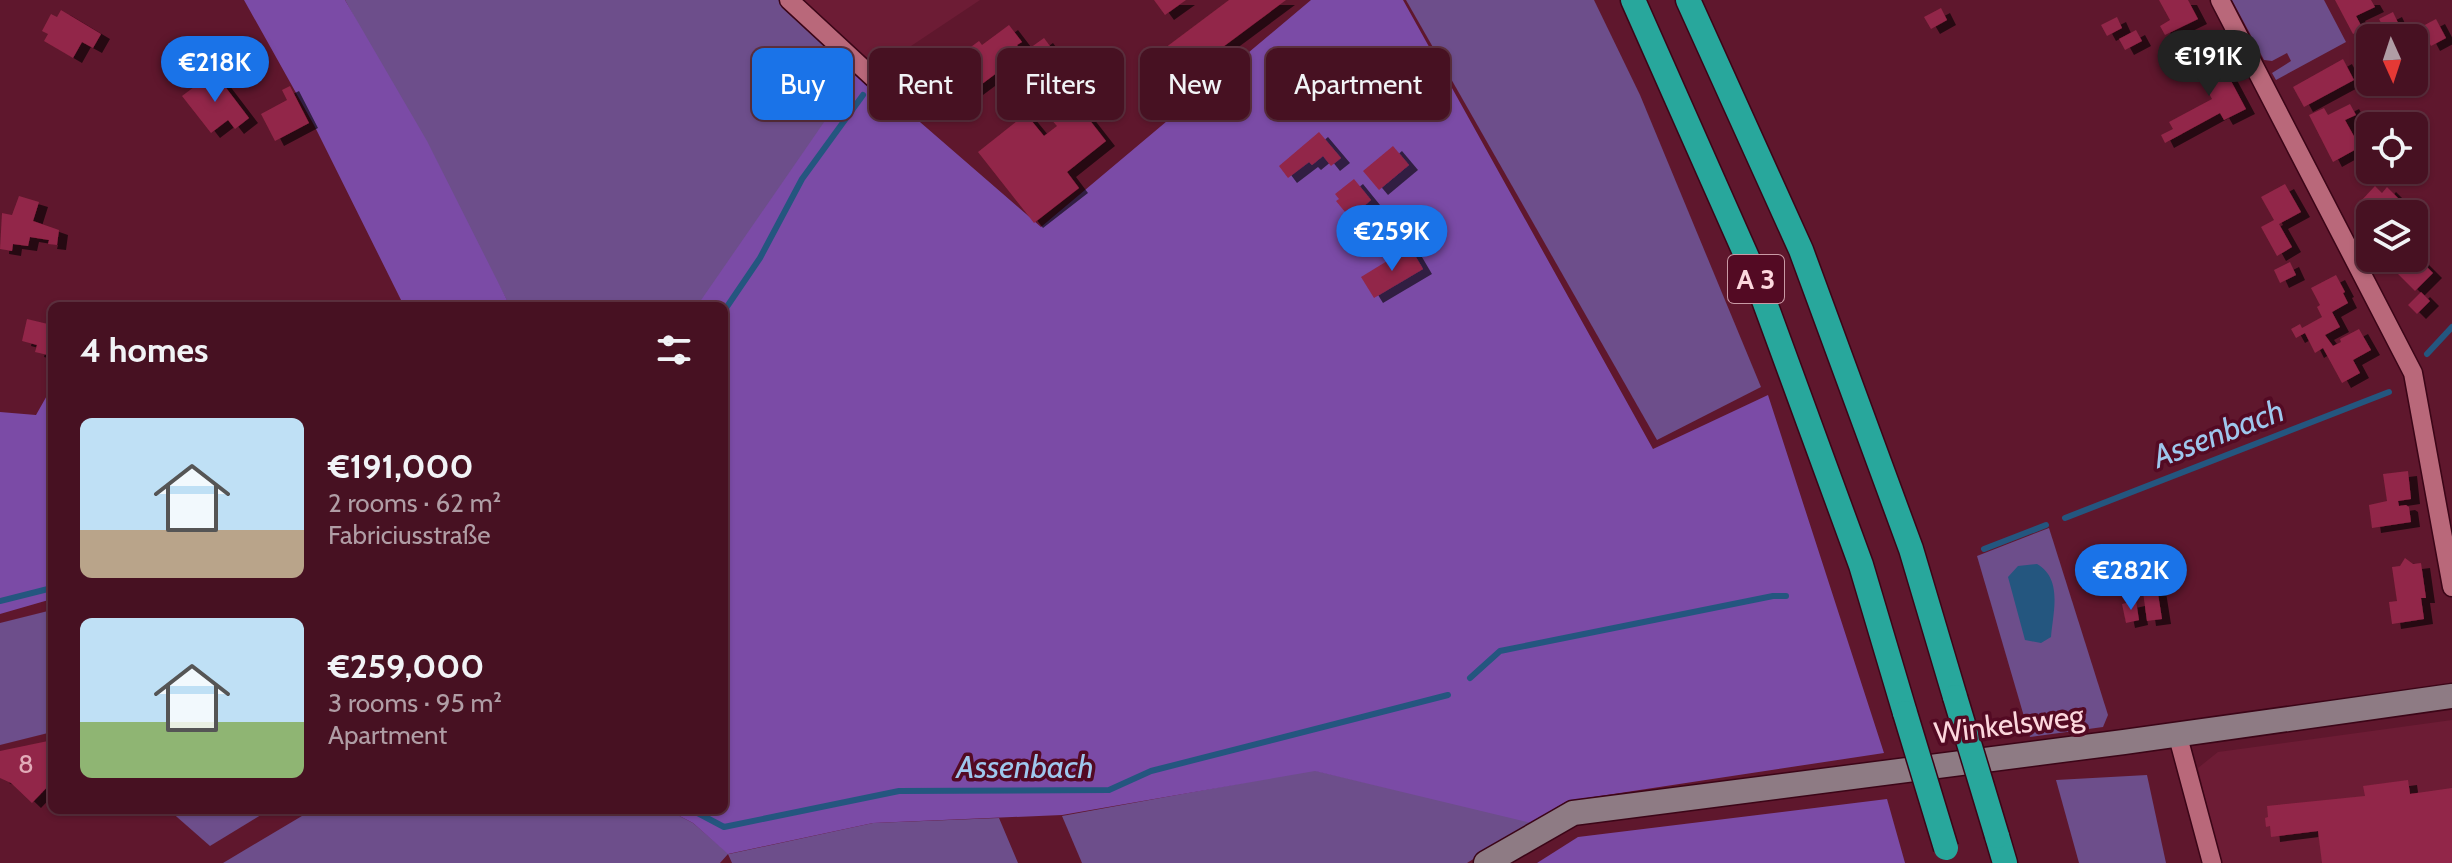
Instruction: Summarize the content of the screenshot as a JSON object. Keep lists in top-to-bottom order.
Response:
{
  "streets": {
    "highway": ["A 3"],
    "street": ["Winkelsweg"]
  },
  "water": ["Assenbach"],
  "house_numbers": ["8"],
  "north": "bottom",
  "page": {
    "price": [
      "€191K",
      "€218K",
      "€259K",
      "€282K"
    ],
    "chip": [
      "Buy",
      "Rent",
      "Filters",
      "New",
      "Apartment"
    ],
    "heading": "4 homes",
    "list": [
      {
        "name": "€191,000",
        "note": "2 rooms · 62 m² · Fabriciusstraße"
      },
      {
        "name": "€259,000",
        "note": "3 rooms · 95 m² · Apartment"
      }
    ]
  }
}
